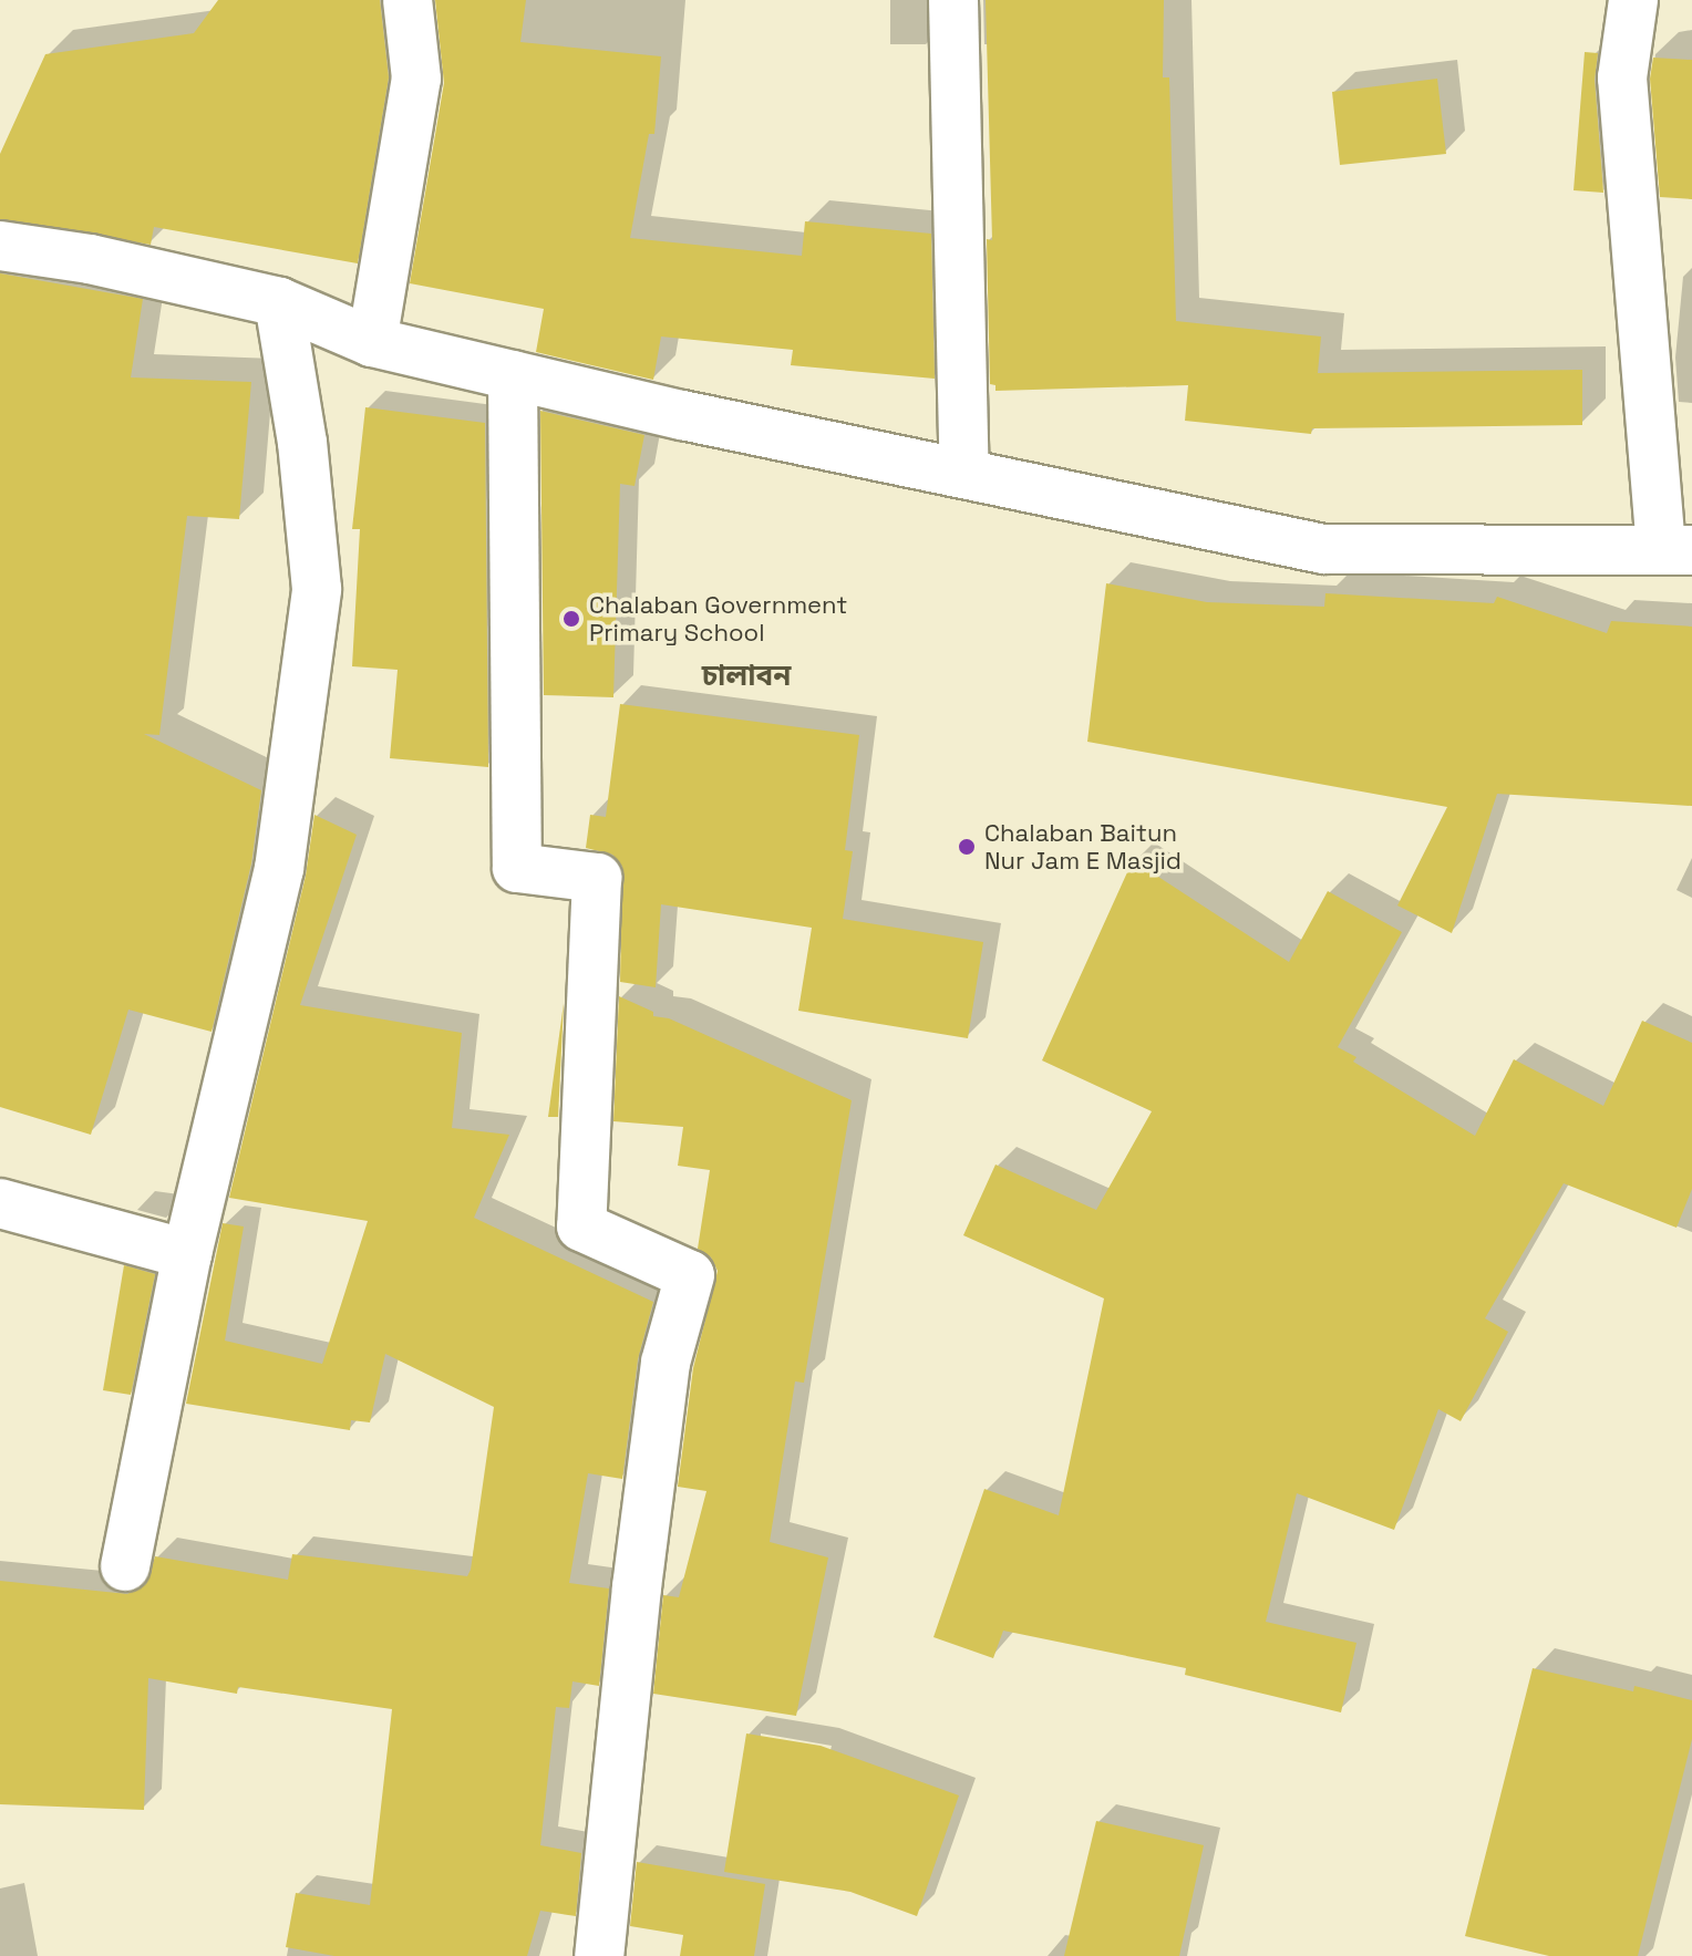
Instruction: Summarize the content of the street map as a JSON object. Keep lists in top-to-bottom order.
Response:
{
  "districts": ["চালাবন"],
  "places": ["Chalaban Government Primary School", "Chalaban Baitun Nur Jam E Masjid"]
}
